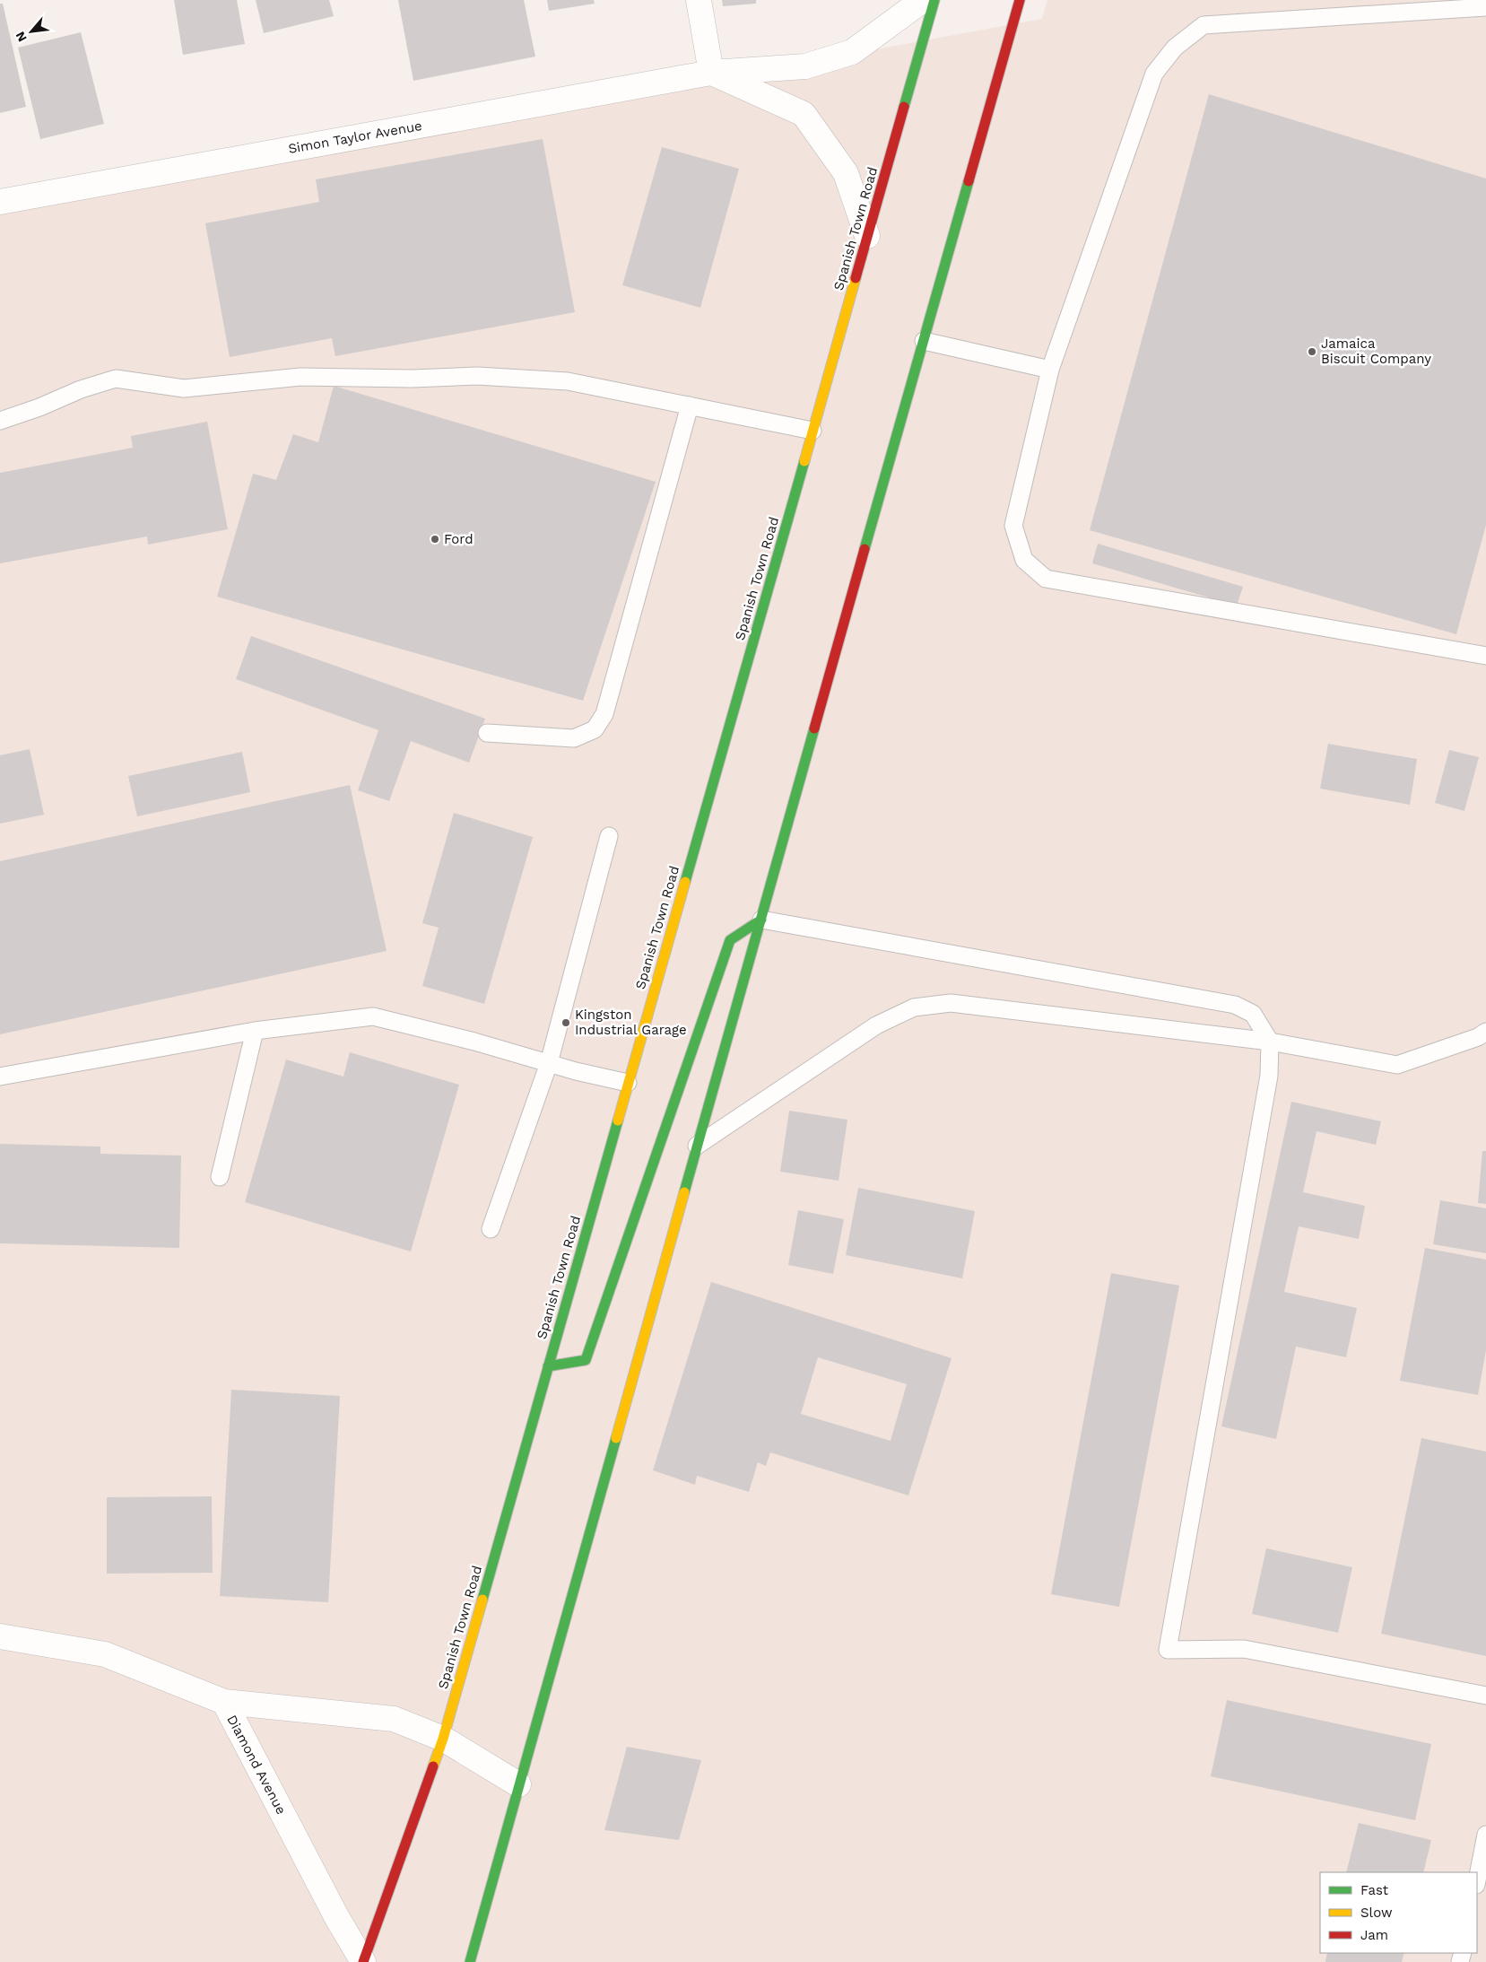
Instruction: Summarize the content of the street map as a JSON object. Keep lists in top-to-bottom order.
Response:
{
  "streets": {
    "highway": ["Spanish Town Road"],
    "street": ["Simon Taylor Avenue", "Diamond Avenue"]
  },
  "crossings": [
    ["Spanish Town Road", "Diamond Avenue"]
  ],
  "places": ["Jamaica Biscuit Company", "Ford", "Kingston Industrial Garage"],
  "legend": ["Fast", "Slow", "Jam"],
  "north": "bottom left"
}
